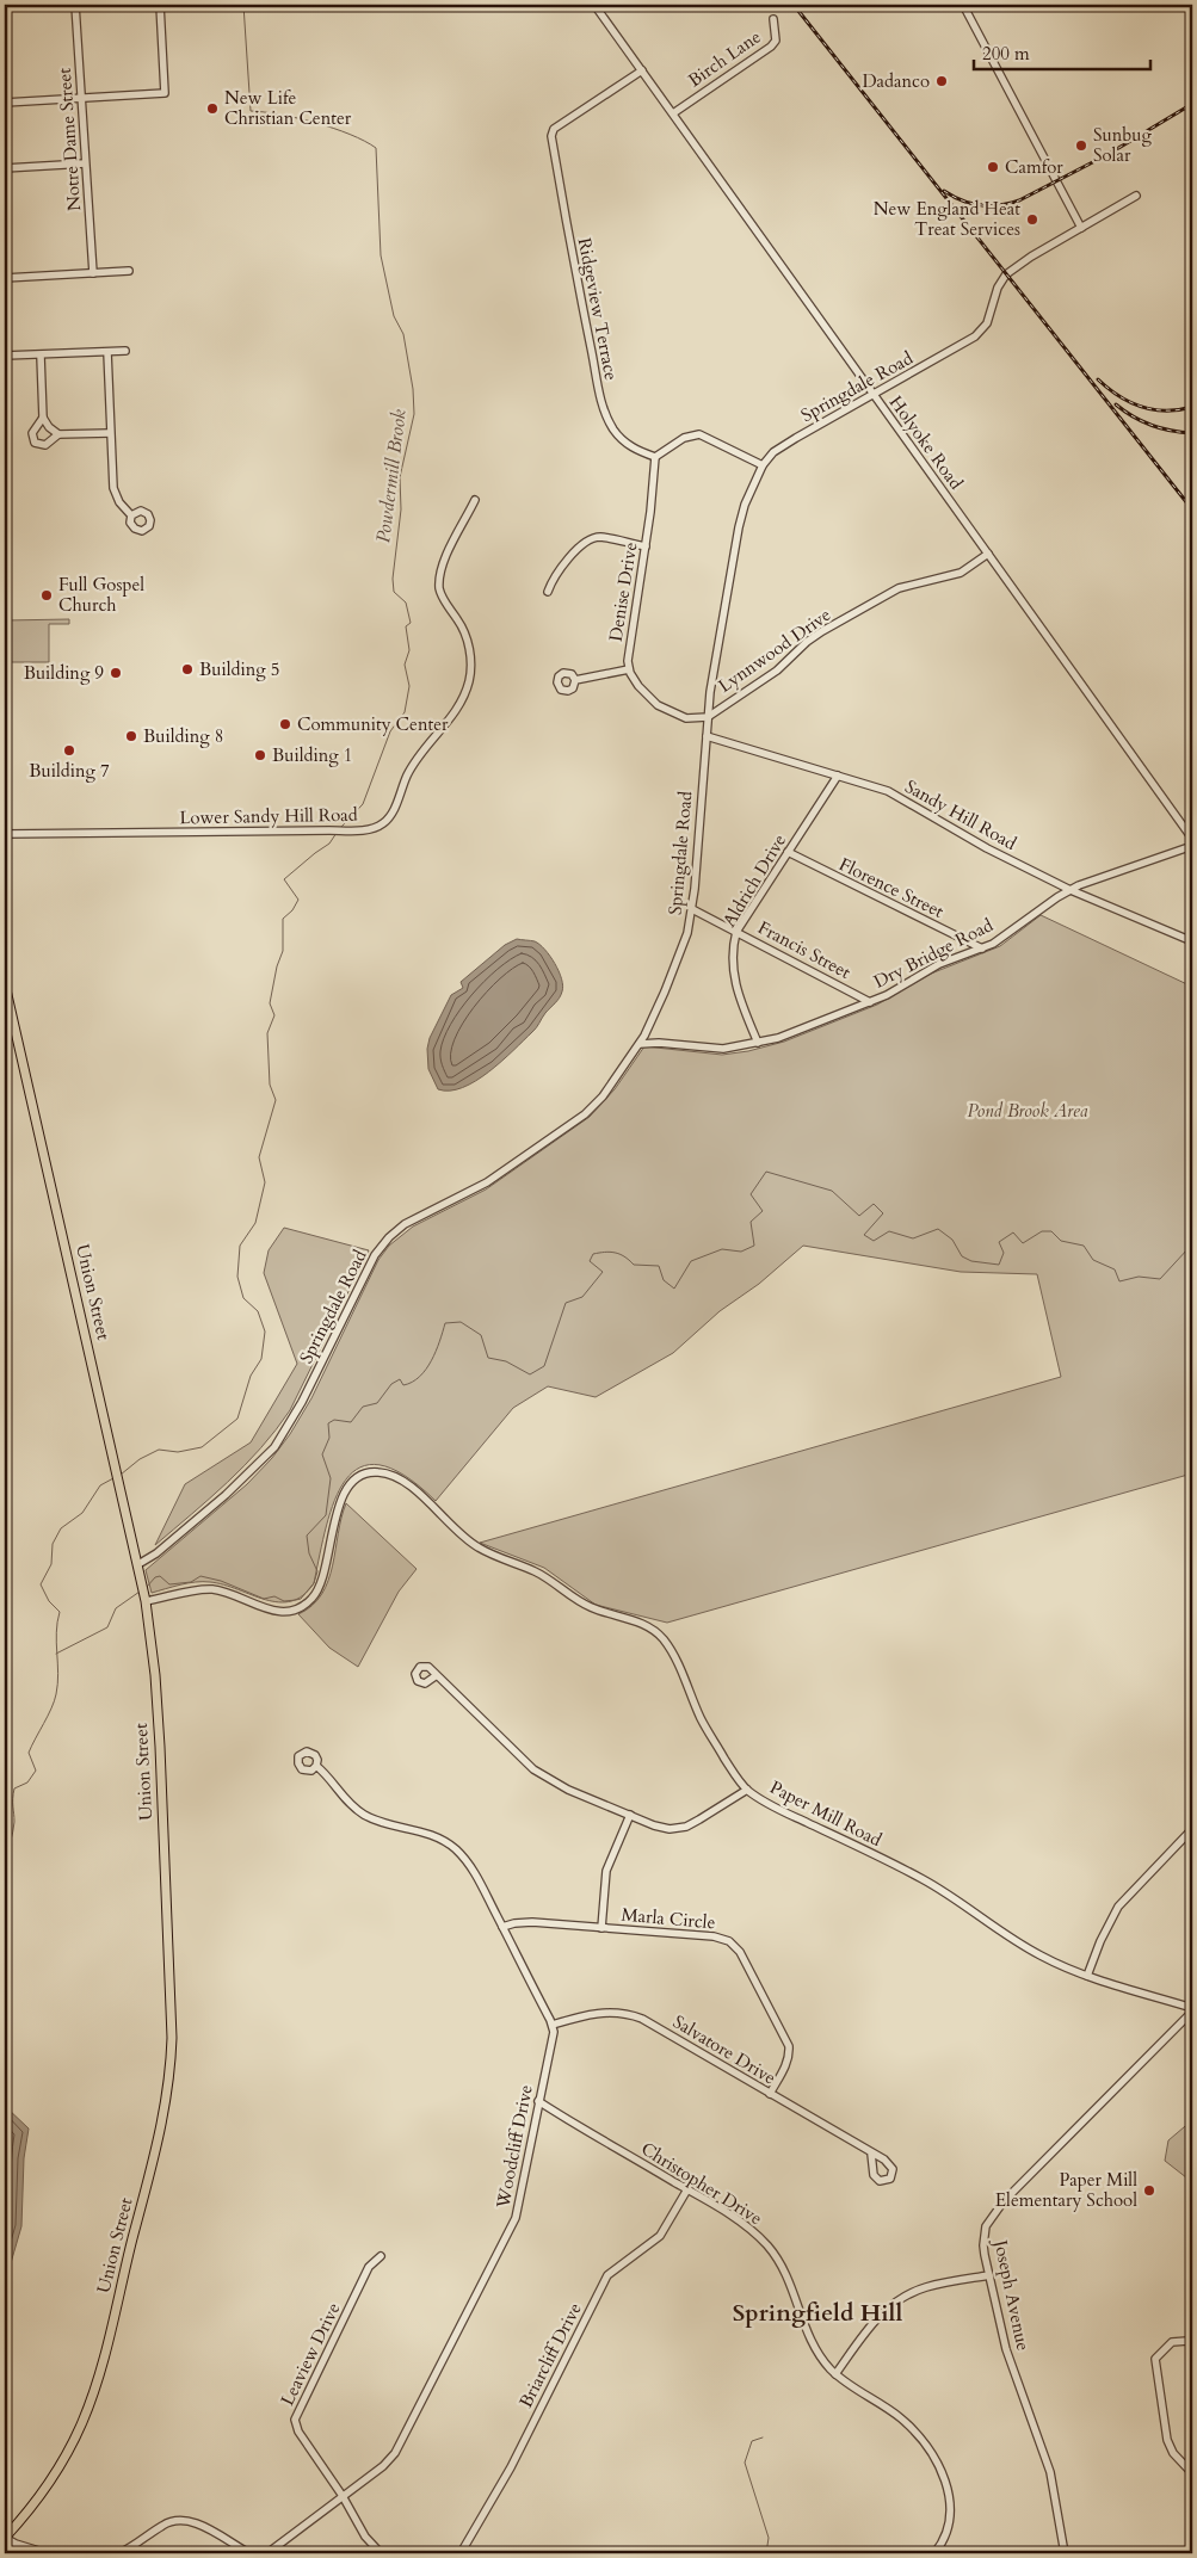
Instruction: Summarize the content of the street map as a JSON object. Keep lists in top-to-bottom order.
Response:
{
  "streets": {
    "main road": ["Union Street"],
    "street": [
      "Birch Lane",
      "Notre Dame Street",
      "Ridgeview Terrace",
      "Springdale Road",
      "Holyoke Road",
      "Denise Drive",
      "Lynnwood Drive",
      "Sandy Hill Road",
      "Lower Sandy Hill Road",
      "Aldrich Drive",
      "Florence Street",
      "Francis Street",
      "Dry Bridge Road",
      "Paper Mill Road",
      "Marla Circle",
      "Salvatore Drive",
      "Woodcliff Drive",
      "Christopher Drive",
      "Joseph Avenue",
      "Leaview Drive",
      "Briarcliff Drive"
    ]
  },
  "crossings": [
    ["Birch Lane", "Holyoke Road"],
    ["Ridgeview Terrace", "Holyoke Road"],
    ["Ridgeview Terrace", "Denise Drive"],
    ["Springdale Road", "Holyoke Road"],
    ["Springdale Road", "Lynnwood Drive"],
    ["Springdale Road", "Sandy Hill Road"],
    ["Springdale Road", "Francis Street"],
    ["Springdale Road", "Dry Bridge Road"],
    ["Springdale Road", "Union Street"],
    ["Holyoke Road", "Lynnwood Drive"],
    ["Sandy Hill Road", "Aldrich Drive"],
    ["Sandy Hill Road", "Dry Bridge Road"],
    ["Aldrich Drive", "Florence Street"],
    ["Aldrich Drive", "Francis Street"],
    ["Aldrich Drive", "Dry Bridge Road"],
    ["Florence Street", "Dry Bridge Road"],
    ["Francis Street", "Dry Bridge Road"],
    ["Union Street", "Paper Mill Road"],
    ["Paper Mill Road", "Joseph Avenue"],
    ["Marla Circle", "Salvatore Drive"],
    ["Salvatore Drive", "Woodcliff Drive"],
    ["Woodcliff Drive", "Christopher Drive"],
    ["Woodcliff Drive", "Leaview Drive"],
    ["Christopher Drive", "Briarcliff Drive"]
  ],
  "districts": ["Springfield Hill"],
  "water": ["Powdermill Brook"],
  "parks": ["Pond Brook Area"],
  "places": [
    "Dadanco",
    "New Life Christian Center",
    "Sunbug Solar",
    "Camfor",
    "New England Heat Treat Services",
    "Full Gospel Church",
    "Building 5",
    "Building 9",
    "Community Center",
    "Building 8",
    "Building 7",
    "Building 1",
    "Paper Mill Elementary School"
  ],
  "scale_bar": "200 m"
}
